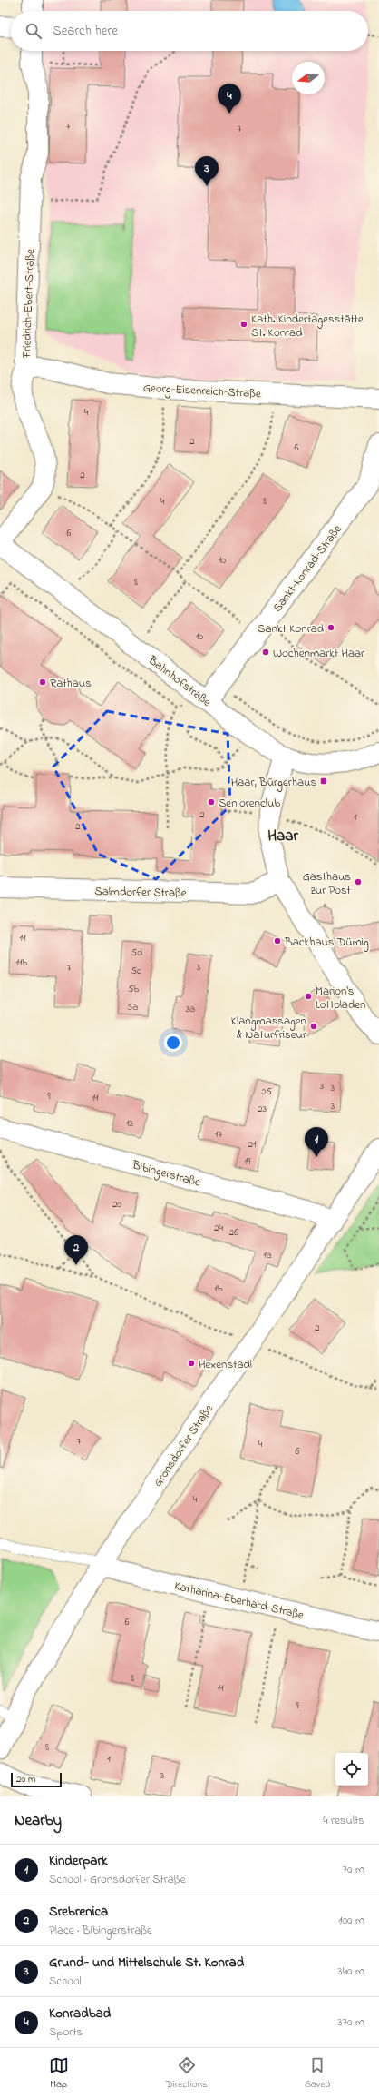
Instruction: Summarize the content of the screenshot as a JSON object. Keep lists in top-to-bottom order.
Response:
{
  "streets": {
    "street": [
      "Friedrich-Ebert-Straße",
      "Georg-Eisenreich-Straße",
      "Sankt-Konrad-Straße",
      "Bahnhofstraße",
      "Salmdorfer Straße",
      "Bibingerstraße",
      "Gronsdorfer Straße",
      "Katharina-Eberhard-Straße"
    ]
  },
  "crossings": [
    ["Friedrich-Ebert-Straße", "Georg-Eisenreich-Straße"],
    ["Friedrich-Ebert-Straße", "Bahnhofstraße"],
    ["Sankt-Konrad-Straße", "Bahnhofstraße"],
    ["Bibingerstraße", "Gronsdorfer Straße"],
    ["Gronsdorfer Straße", "Katharina-Eberhard-Straße"]
  ],
  "districts": ["Haar"],
  "places": {
    "other": [
      "Kath. Kindertagesstätte St. Konrad",
      "Sankt Konrad",
      "Wochenmarkt Haar",
      "Rathaus",
      "Seniorenclub",
      "Gasthaus zur Post",
      "Backhaus Dümig",
      "Marion's Lottoladen",
      "Klangmassagen & Naturfriseur",
      "Hexenstadl"
    ],
    "transit": ["Haar, Bürgerhaus"]
  },
  "house_numbers": [
    "7",
    "7",
    "4",
    "2",
    "6",
    "2",
    "4",
    "8",
    "6",
    "10",
    "8",
    "10",
    "2",
    "1",
    "2",
    "11",
    "5d",
    "11b",
    "3",
    "7",
    "5c",
    "5b",
    "5a",
    "3a",
    "3",
    "3",
    "25",
    "9",
    "11",
    "3",
    "23",
    "13",
    "17",
    "21",
    "19",
    "20",
    "24",
    "26",
    "1a",
    "1b",
    "2",
    "7",
    "4",
    "6",
    "4",
    "6",
    "8",
    "11",
    "9",
    "8",
    "1",
    "3"
  ],
  "scale_bar": "20 m",
  "north": "left",
  "page": {
    "search": "Search here",
    "pins": [
      "4",
      "3",
      "1",
      "2"
    ],
    "scale": "20 m",
    "heading": ["Nearby", "4 results"],
    "list": [
      {
        "mark": "1",
        "name": "Kinderpark",
        "note": "School · Gronsdorfer Straße",
        "value": "70 m"
      },
      {
        "mark": "2",
        "name": "Srebrenica",
        "note": "Place · Bibingerstraße",
        "value": "100 m"
      },
      {
        "mark": "3",
        "name": "Grund- und Mittelschule St. Konrad",
        "note": "School",
        "value": "340 m"
      },
      {
        "mark": "4",
        "name": "Konradbad",
        "note": "Sports",
        "value": "370 m"
      }
    ],
    "nav": ["Map", "Directions", "Saved"]
  }
}
